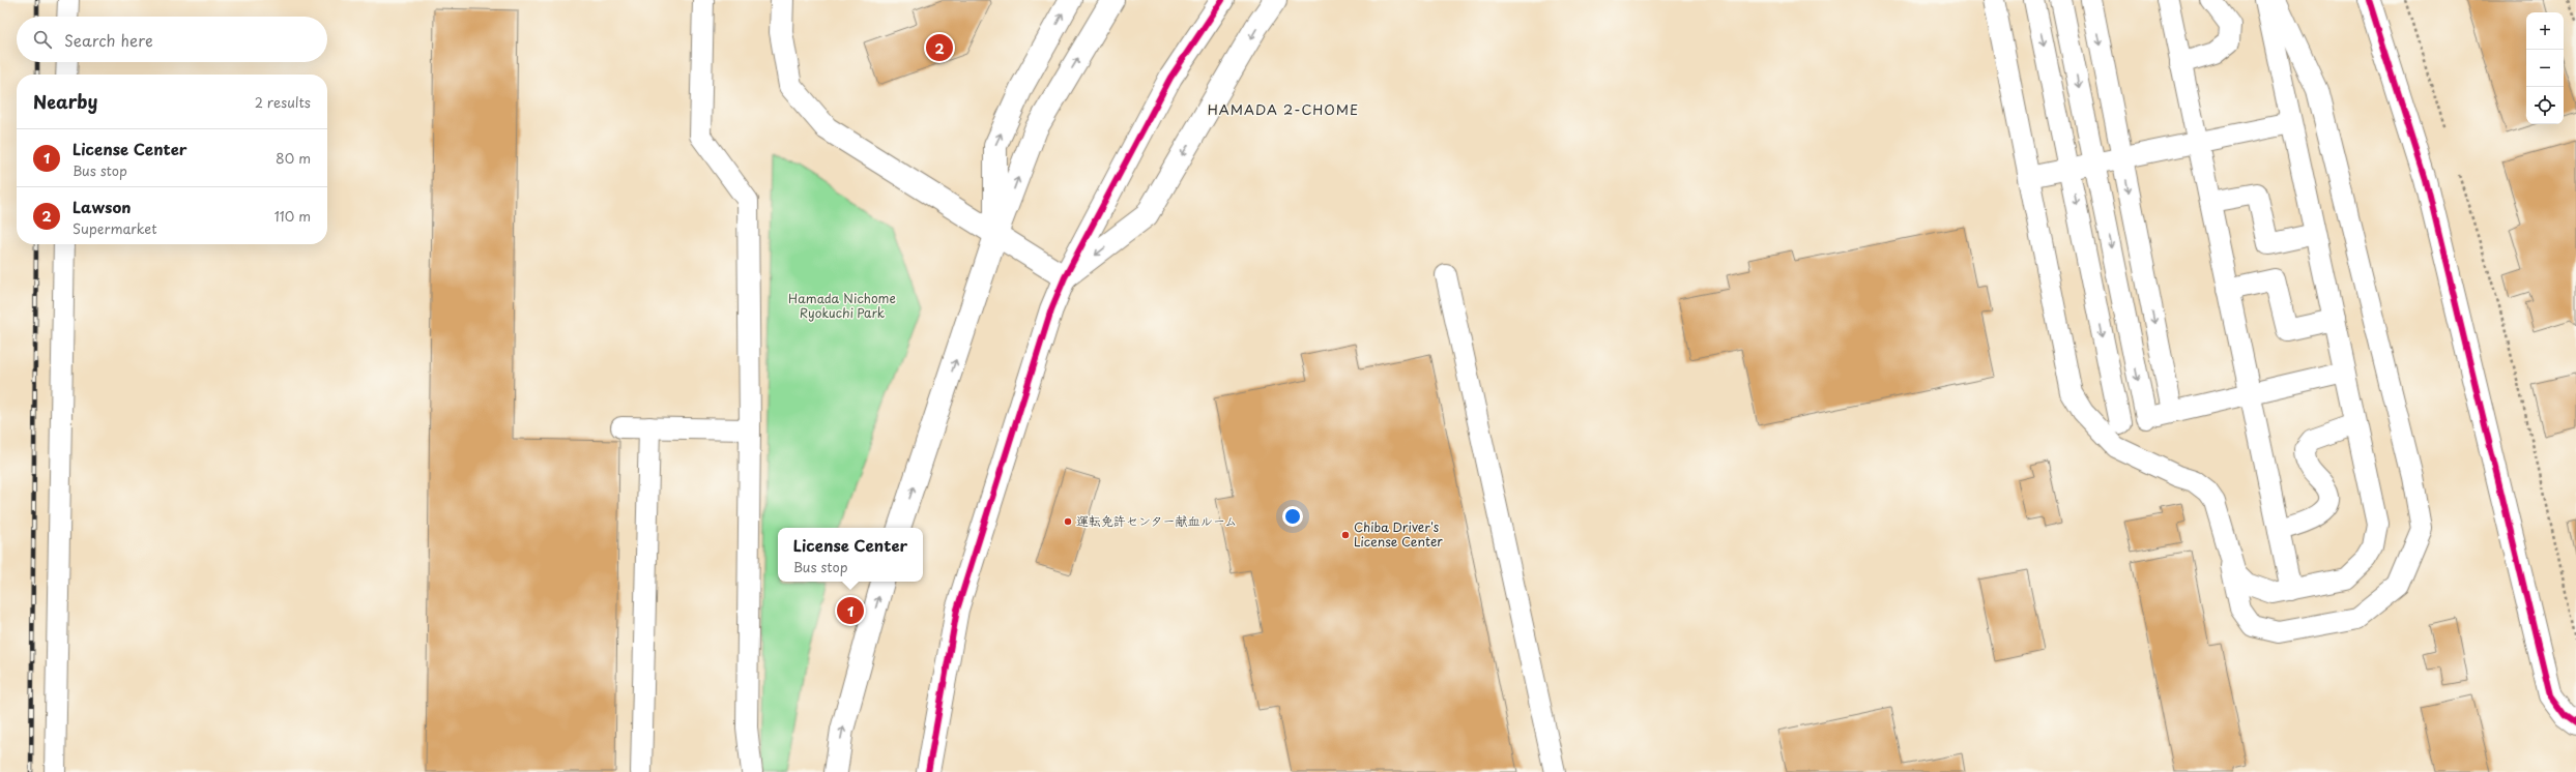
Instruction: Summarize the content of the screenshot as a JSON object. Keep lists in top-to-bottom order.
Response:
{
  "districts": ["HAMADA 2-CHOME"],
  "parks": ["Hamada Nichome Ryokuchi Park"],
  "places": ["運転免許センター献血ルーム", "Chiba Driver's License Center"],
  "page": {
    "map_buttons": ["+", "−"],
    "search": "Search here",
    "pins": ["2", "1"],
    "heading": ["Nearby", "2 results"],
    "list": [
      {
        "mark": "1",
        "name": "License Center",
        "note": "Bus stop",
        "value": "80 m"
      },
      {
        "mark": "2",
        "name": "Lawson",
        "note": "Supermarket",
        "value": "110 m"
      }
    ],
    "popup": ["License Center", "Bus stop"]
  }
}
